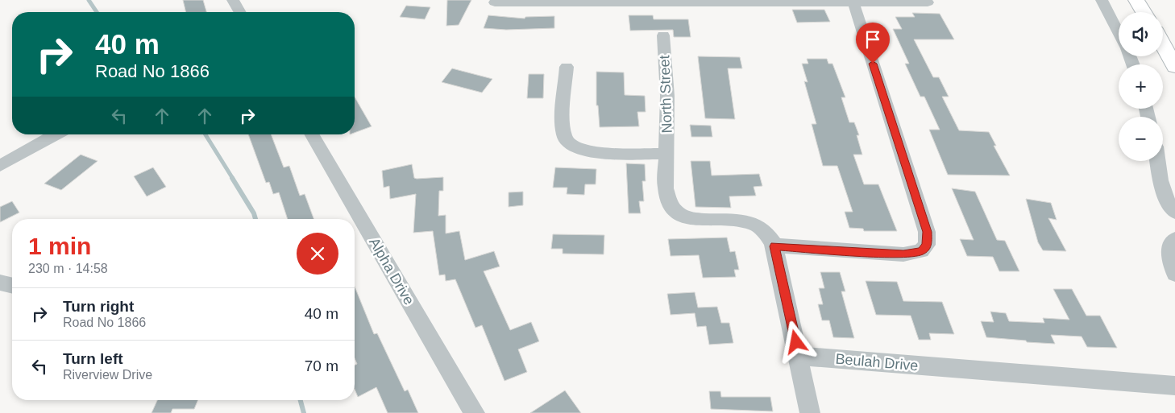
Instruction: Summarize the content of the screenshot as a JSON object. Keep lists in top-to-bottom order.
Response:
{
  "streets": {
    "street": ["North Street", "Alpha Drive", "Beulah Drive"]
  },
  "page": {
    "map_buttons": ["+", "−"],
    "turn": ["40 m", "Road No 1866"],
    "heading": ["1 min", "230 m · 14:58"],
    "list": [
      {
        "name": "Turn right",
        "note": "Road No 1866",
        "value": "40 m"
      },
      {
        "name": "Turn left",
        "note": "Riverview Drive",
        "value": "70 m"
      }
    ]
  }
}
